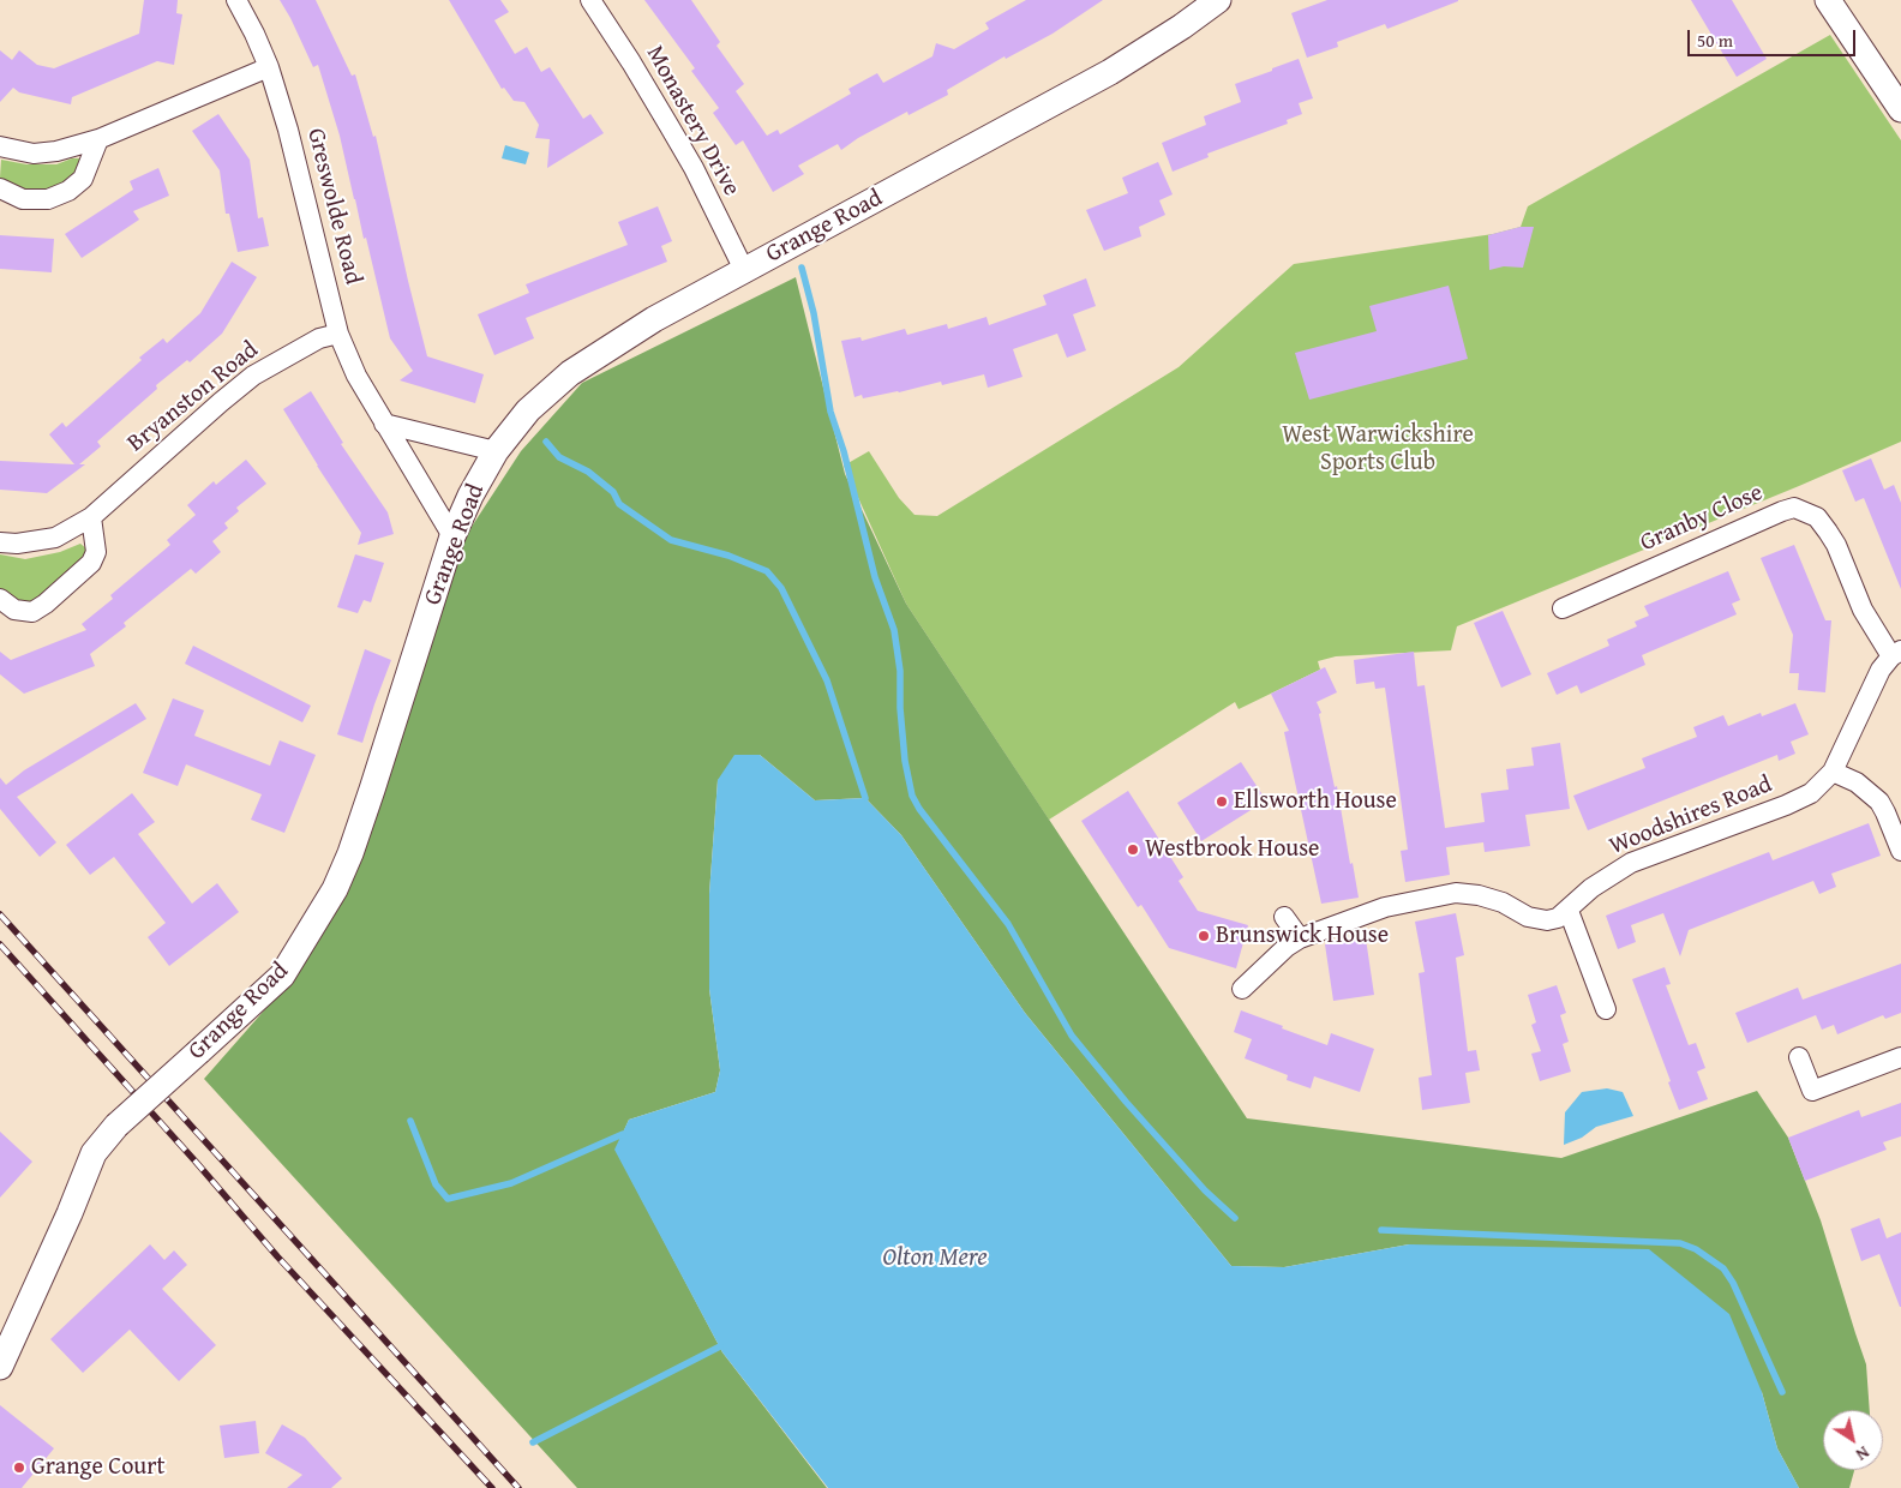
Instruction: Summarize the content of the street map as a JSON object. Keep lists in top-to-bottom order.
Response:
{
  "streets": {
    "street": [
      "Monastery Drive",
      "Greswolde Road",
      "Grange Road",
      "Bryanston Road",
      "Granby Close",
      "Woodshires Road"
    ]
  },
  "crossings": [
    ["Monastery Drive", "Grange Road"],
    ["Greswolde Road", "Grange Road"],
    ["Greswolde Road", "Bryanston Road"],
    ["Granby Close", "Woodshires Road"]
  ],
  "water": ["Olton Mere"],
  "parks": ["West Warwickshire Sports Club"],
  "places": [
    "Ellsworth House",
    "Westbrook House",
    "Brunswick House",
    "Grange Court"
  ],
  "scale_bar": "50 m",
  "north": "bottom right"
}
